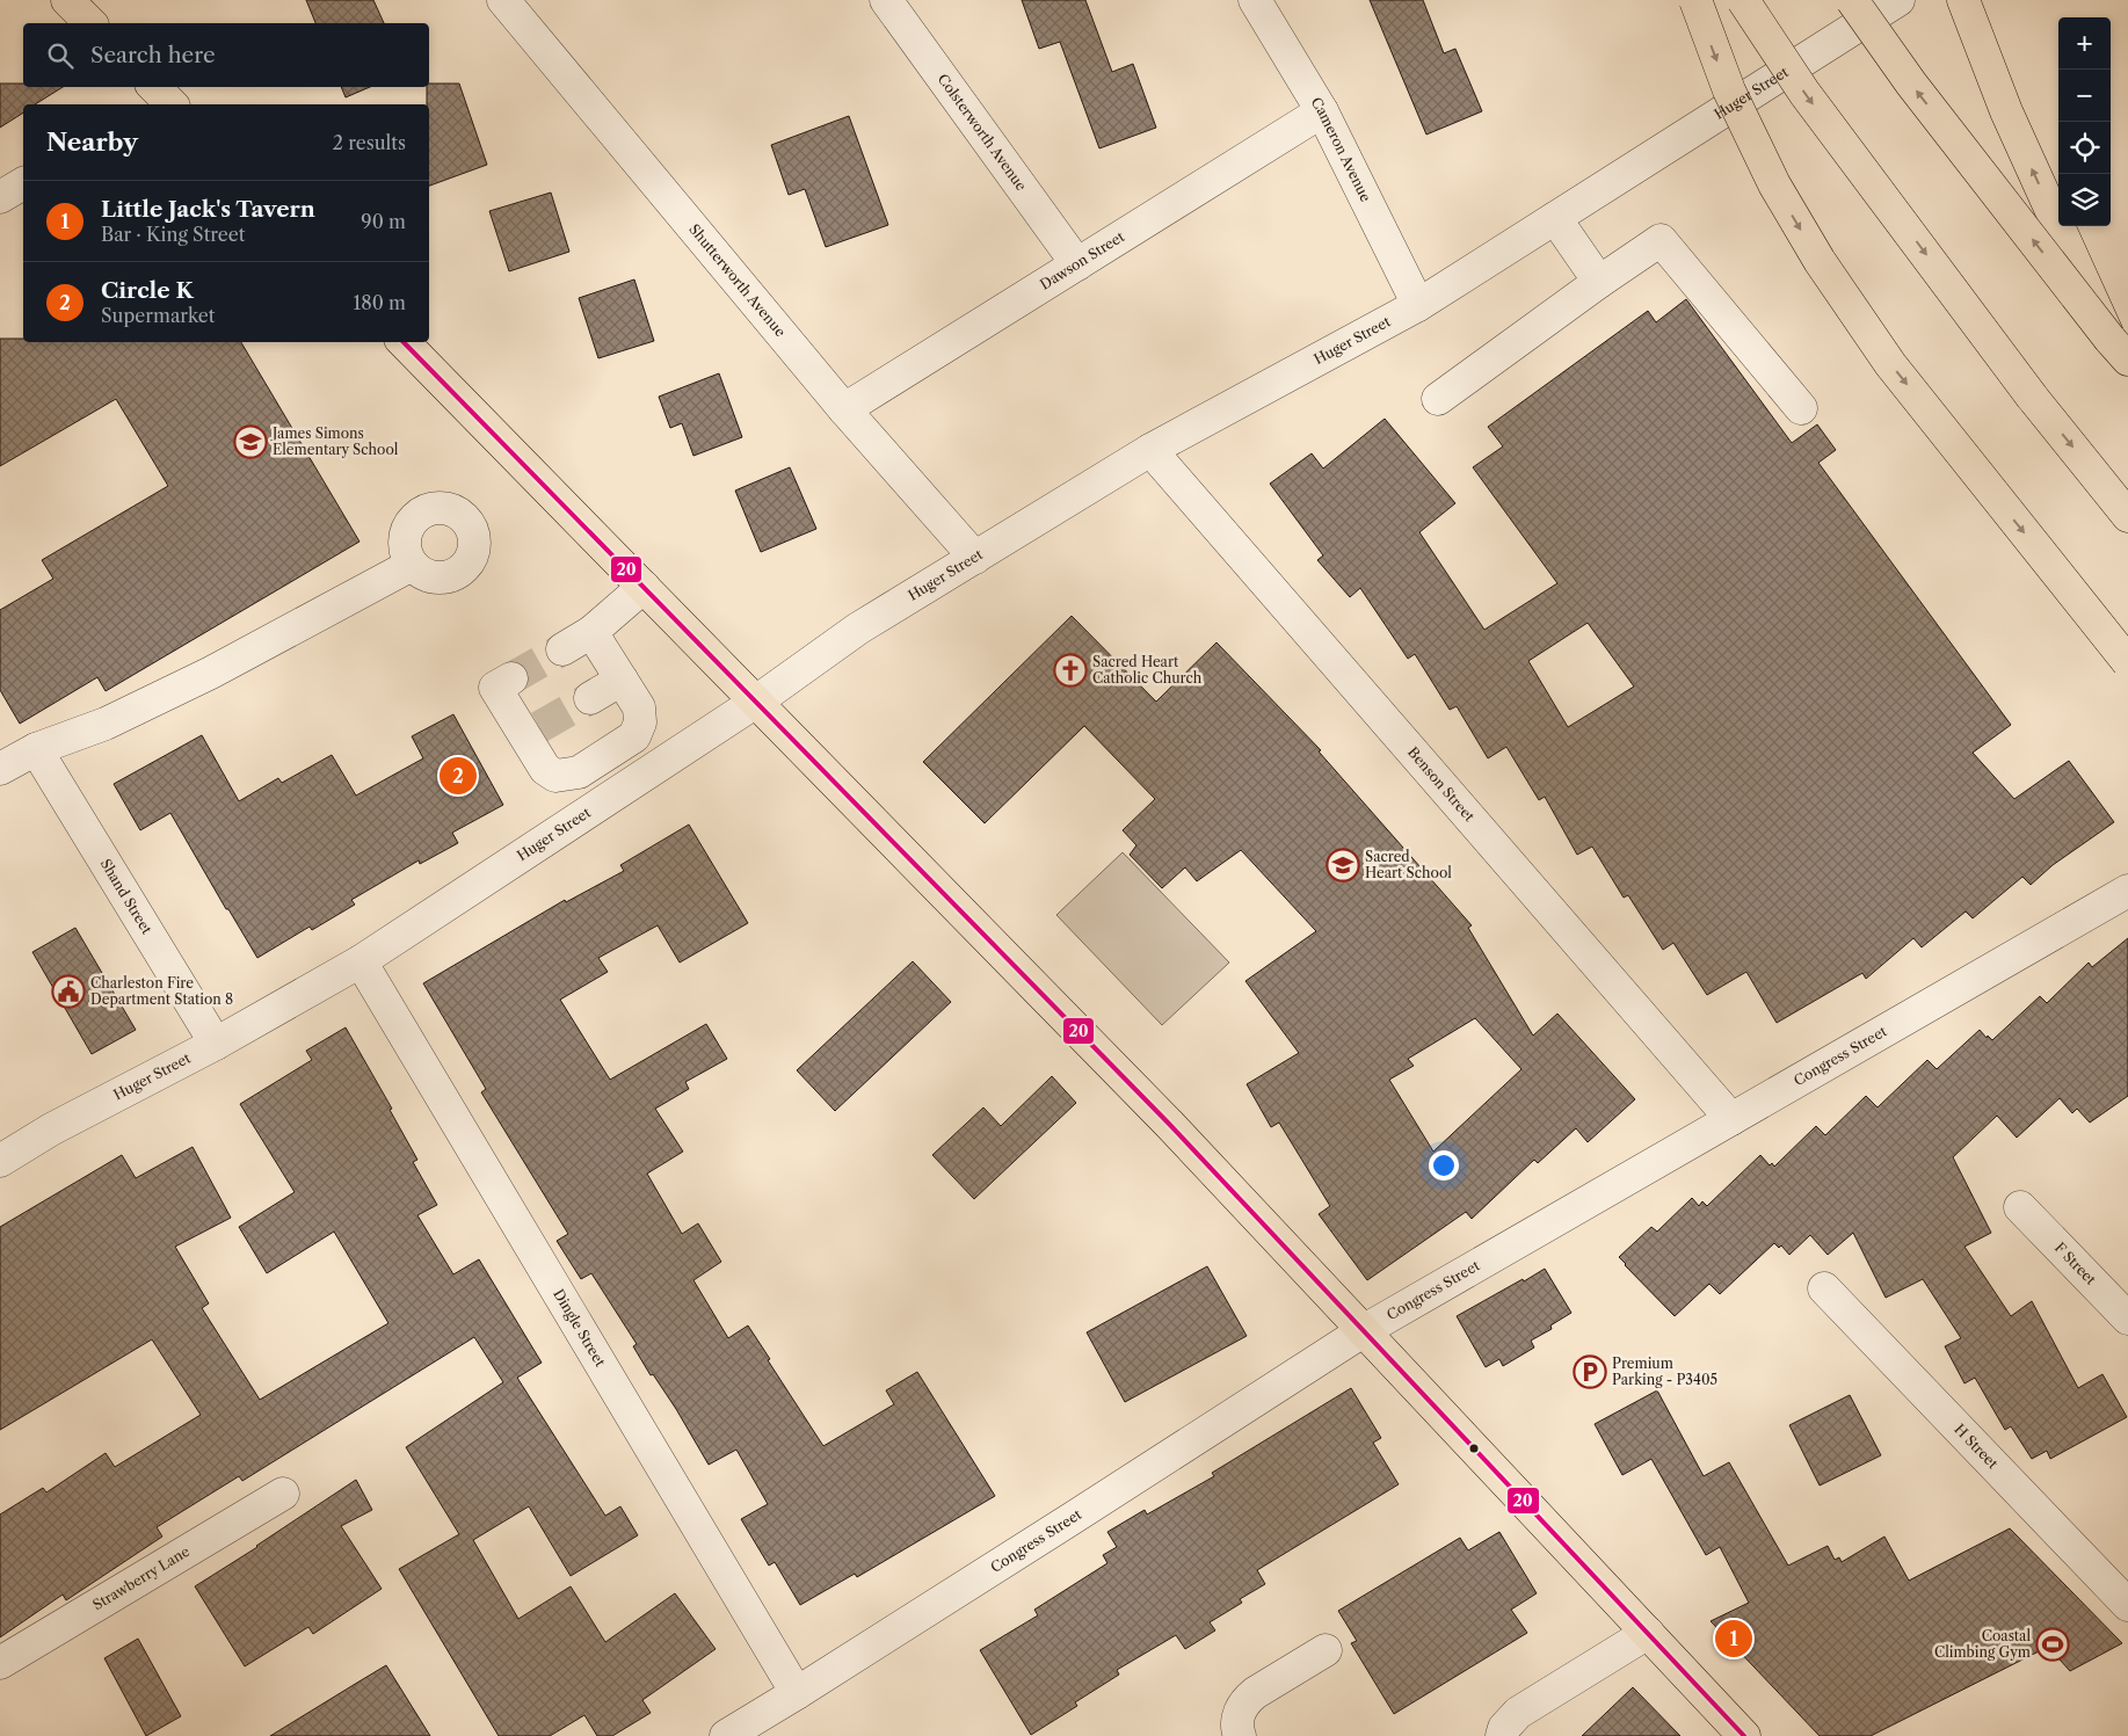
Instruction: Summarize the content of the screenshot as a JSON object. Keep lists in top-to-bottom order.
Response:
{
  "streets": {
    "street": [
      "Huger Street",
      "Colsterworth Avenue",
      "Cameron Avenue",
      "Dawson Street",
      "Shutterworth Avenue",
      "Benson Street",
      "Shand Street",
      "Congress Street",
      "F Street",
      "Dingle Street",
      "H Street",
      "Strawberry Lane"
    ]
  },
  "crossings": [
    ["Huger Street", "Cameron Avenue"],
    ["Huger Street", "Shutterworth Avenue"],
    ["Huger Street", "Benson Street"],
    ["Huger Street", "Shand Street"],
    ["Huger Street", "Dingle Street"],
    ["Colsterworth Avenue", "Dawson Street"],
    ["Cameron Avenue", "Dawson Street"],
    ["Dawson Street", "Shutterworth Avenue"],
    ["Benson Street", "Congress Street"],
    ["Congress Street", "Dingle Street"]
  ],
  "places": {
    "school or university": ["James Simons Elementary School", "Sacred Heart School"],
    "church": ["Sacred Heart Catholic Church"],
    "public building": ["Charleston Fire Department Station 8"],
    "parking": ["Premium Parking - P3405"],
    "sports": ["Coastal Climbing Gym"]
  },
  "lines": ["transit line 20"],
  "page": {
    "map_buttons": ["+", "−"],
    "search": "Search here",
    "heading": ["Nearby", "2 results"],
    "list": [
      {
        "mark": "1",
        "name": "Little Jack's Tavern",
        "note": "Bar · King Street",
        "value": "90 m"
      },
      {
        "mark": "2",
        "name": "Circle K",
        "note": "Supermarket",
        "value": "180 m"
      }
    ],
    "pins": ["2", "1"]
  }
}
